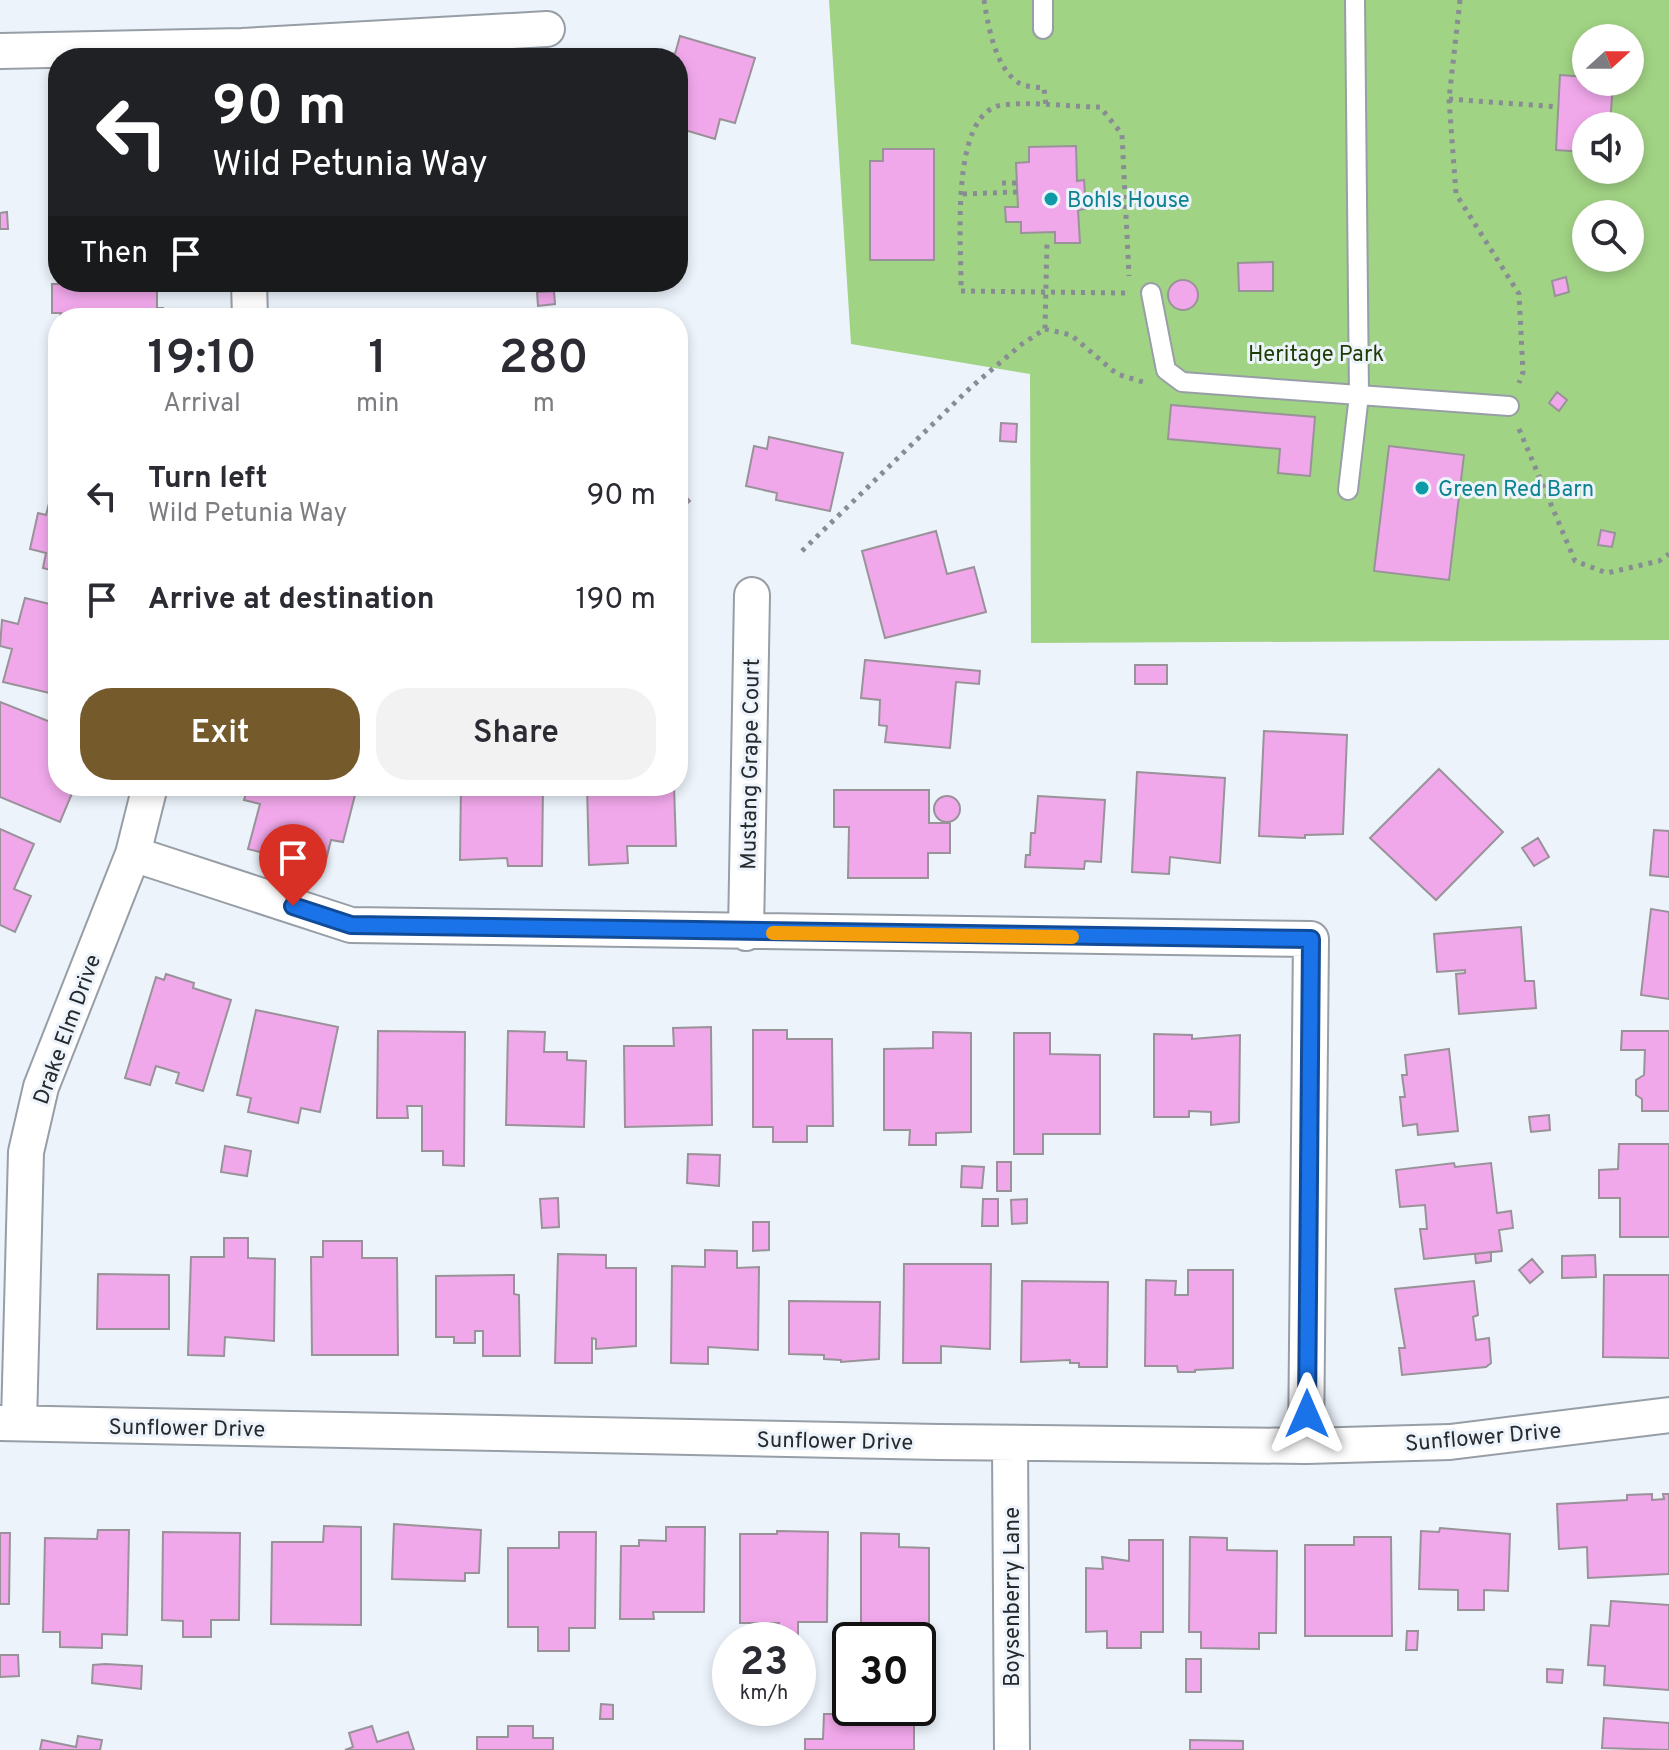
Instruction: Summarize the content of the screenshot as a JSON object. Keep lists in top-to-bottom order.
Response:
{
  "streets": {
    "street": [
      "Mustang Grape Court",
      "Drake Elm Drive",
      "Sunflower Drive",
      "Boysenberry Lane"
    ]
  },
  "crossings": [
    ["Drake Elm Drive", "Sunflower Drive"],
    ["Sunflower Drive", "Boysenberry Lane"]
  ],
  "parks": ["Heritage Park"],
  "places": ["Bohls House", "Green Red Barn"],
  "north": "right",
  "page": {
    "turn": ["90 m", "Wild Petunia Way"],
    "then": "Then",
    "eta": [
      "19:10",
      "Arrival",
      "1",
      "min",
      "280",
      "m"
    ],
    "list": [
      {
        "name": "Turn left",
        "note": "Wild Petunia Way",
        "value": "90 m"
      },
      {
        "name": "Arrive at destination",
        "value": "190 m"
      }
    ],
    "buttons": ["Exit", "Share"],
    "speed": "23 km/h",
    "limit": "30"
  }
}
